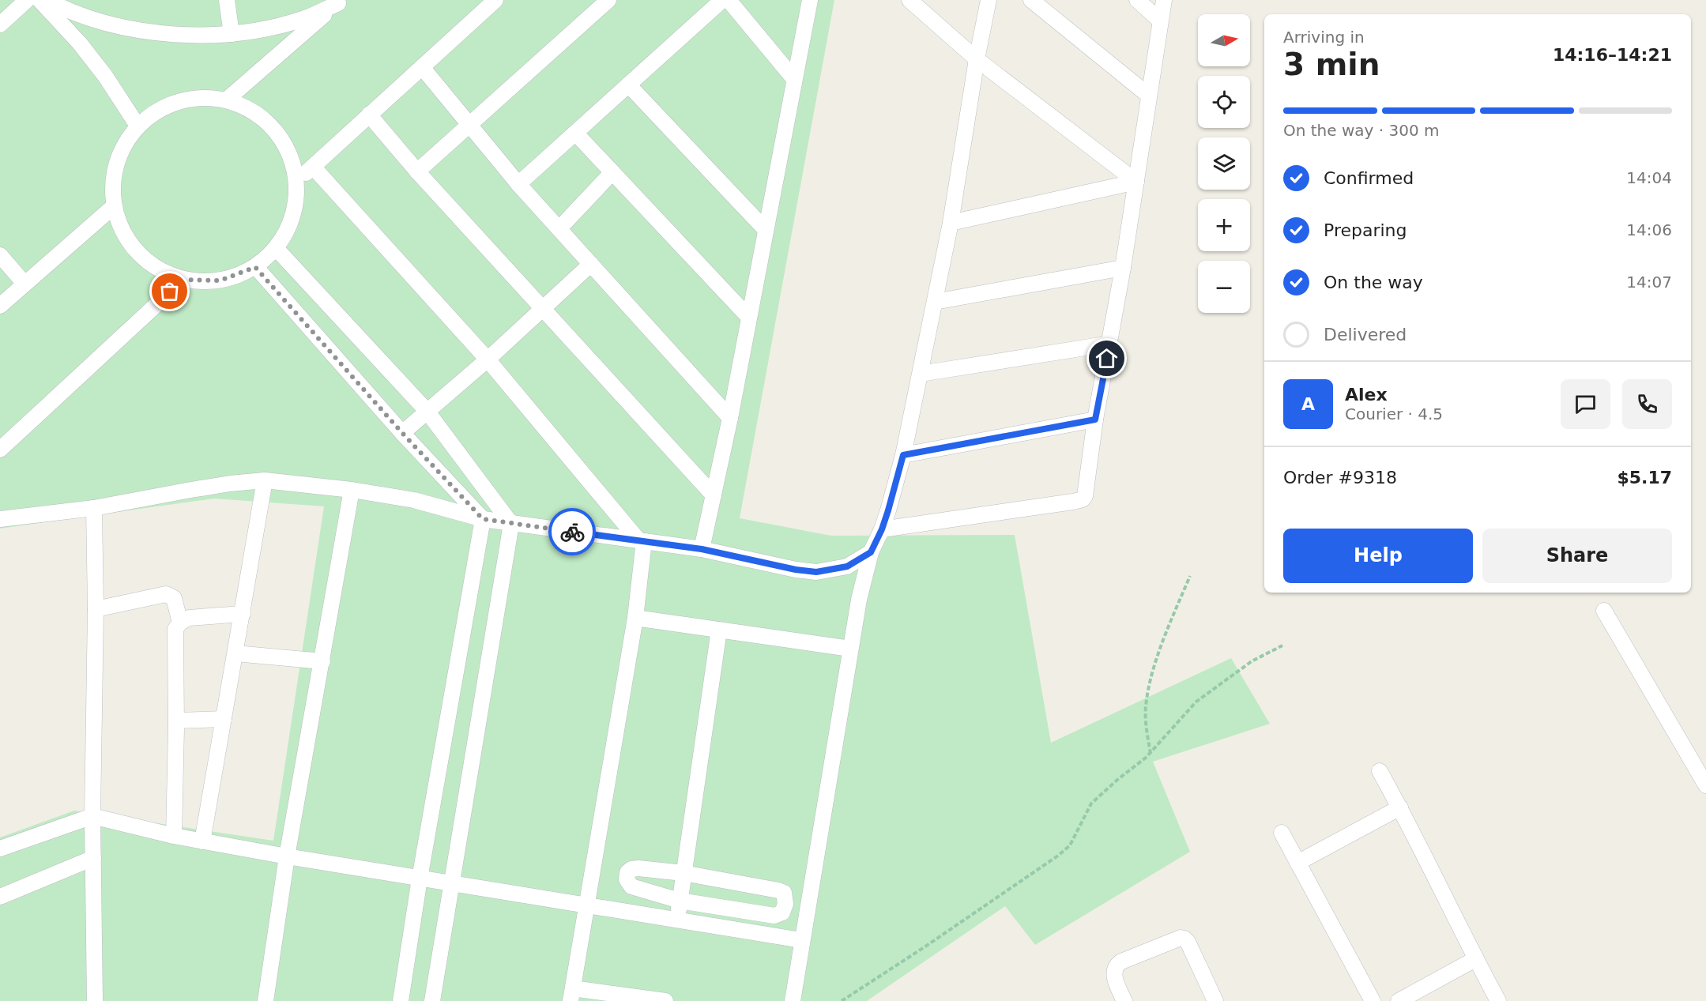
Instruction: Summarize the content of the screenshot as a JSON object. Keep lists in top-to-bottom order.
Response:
{
  "north": "right",
  "page": {
    "map_buttons": ["+", "−"],
    "heading": ["3 min", "Arriving in", "14:16–14:21"],
    "panel": [
      "Alex",
      "Courier · 4.5",
      "Order #9318",
      "$5.17"
    ],
    "bar": "On the way · 300 m",
    "list": [
      ["Confirmed", "14:04"],
      ["Preparing", "14:06"],
      ["On the way", "14:07"],
      "Delivered"
    ],
    "round": "A",
    "buttons": ["Help", "Share"]
  }
}
